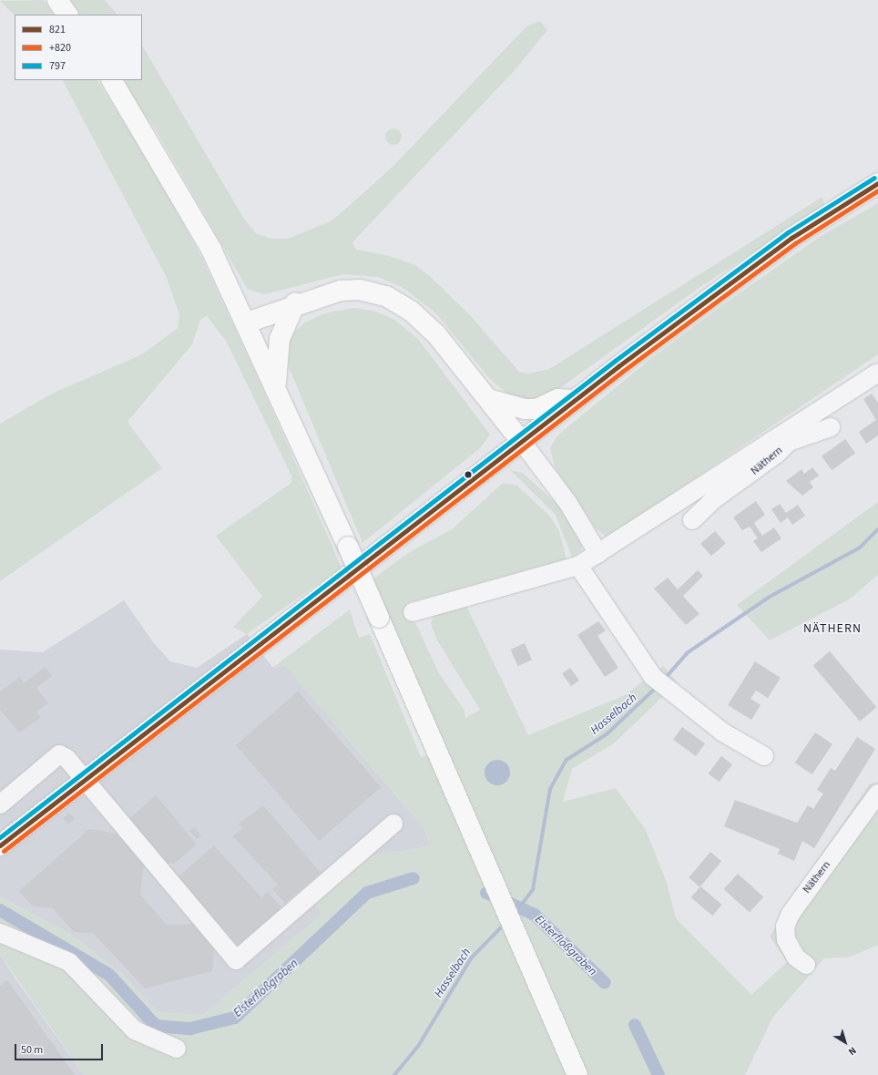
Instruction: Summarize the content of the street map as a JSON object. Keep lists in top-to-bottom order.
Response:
{
  "streets": {
    "street": ["Näthern"]
  },
  "districts": ["NÄTHERN"],
  "water": ["Hasselbach", "Elsterfloßgraben"],
  "lines": ["transit line 797", "transit line 821", "transit line +820"],
  "legend": ["821", "+820", "797"],
  "scale_bar": "50 m",
  "north": "bottom right"
}
